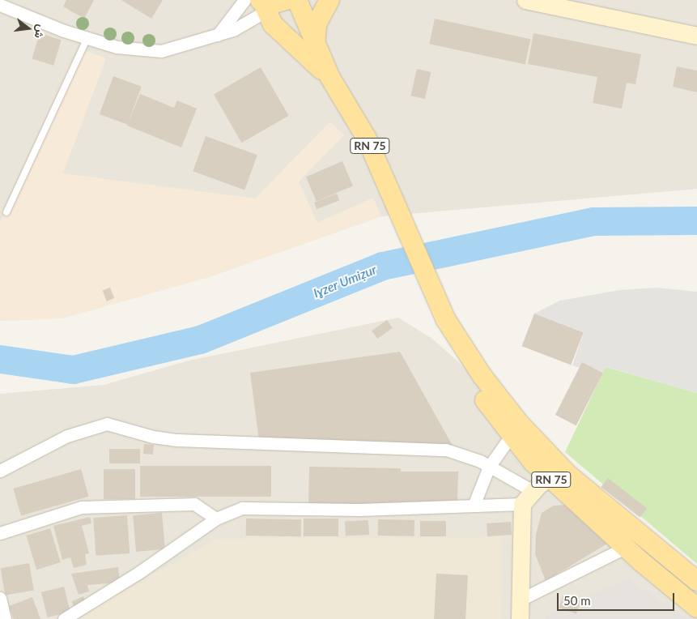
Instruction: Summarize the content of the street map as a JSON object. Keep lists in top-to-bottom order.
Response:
{
  "streets": {
    "main road": ["RN 75"]
  },
  "water": ["Iɣzer Umiẓur"],
  "scale_bar": "50 m",
  "north": "right"
}
